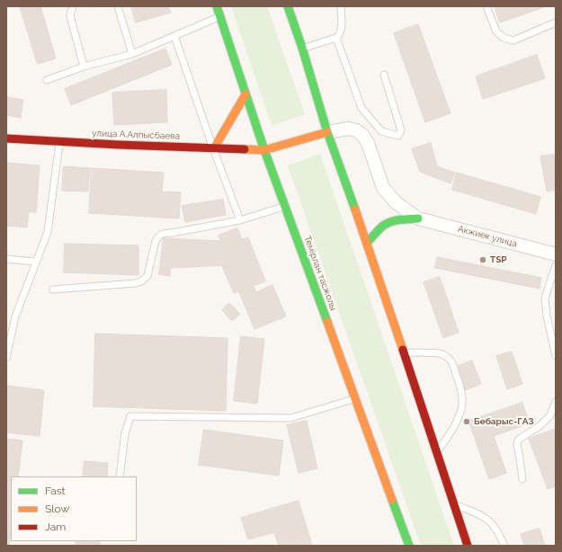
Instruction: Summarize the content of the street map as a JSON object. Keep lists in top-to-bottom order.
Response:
{
  "streets": {
    "main road": ["улица А.Алпысбаева", "Темірлан тасжолы"],
    "street": ["Акжиек улица"]
  },
  "crossings": [
    ["улица А.Алпысбаева", "Темірлан тасжолы"]
  ],
  "places": ["TSP", "Бебарыс-ГАЗ"],
  "legend": ["Fast", "Slow", "Jam"]
}
